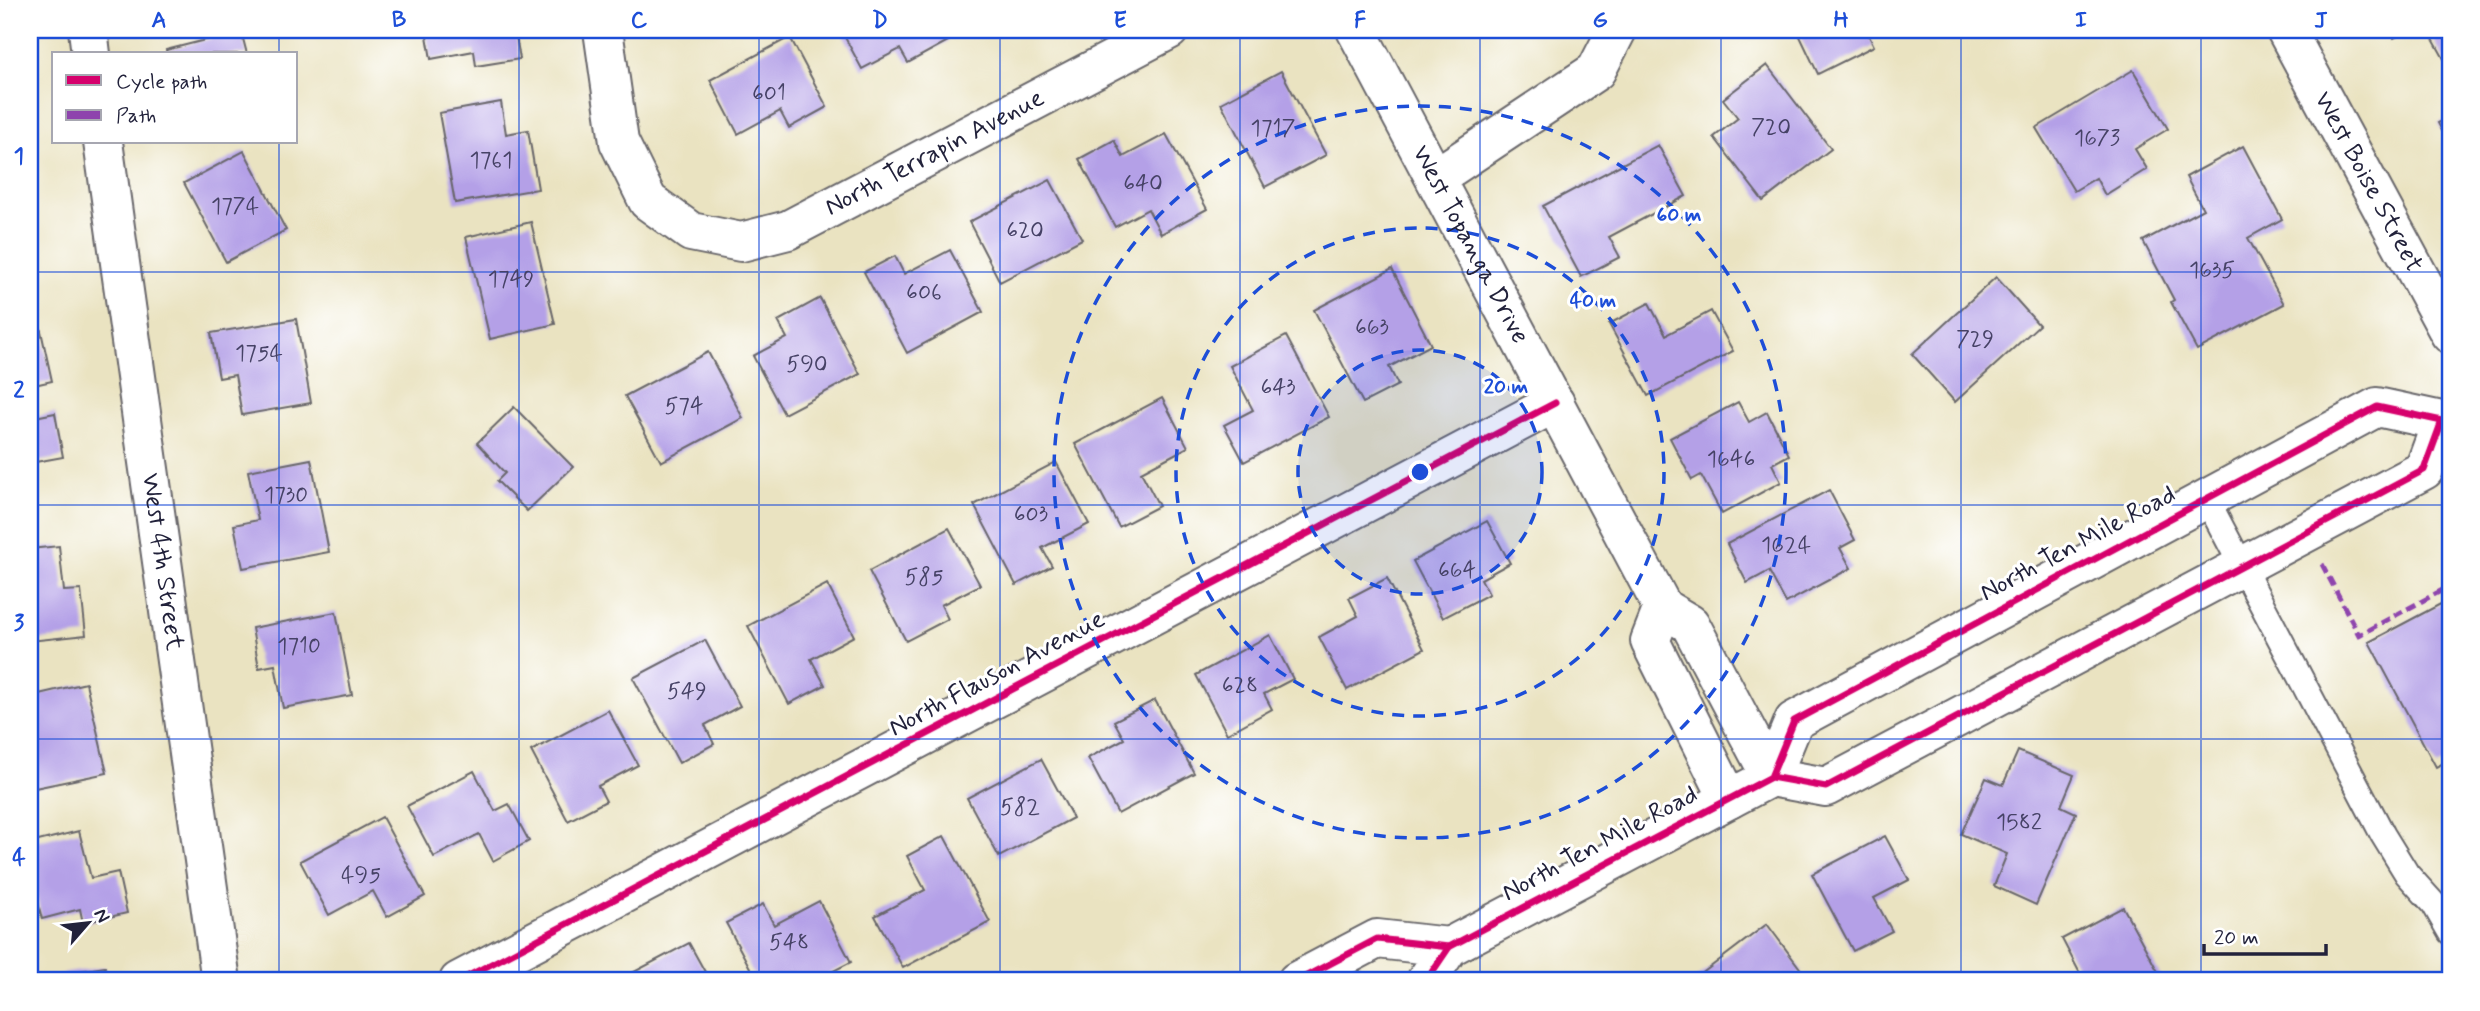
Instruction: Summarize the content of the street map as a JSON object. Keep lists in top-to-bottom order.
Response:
{
  "streets": {
    "street": [
      "North Terrapin Avenue",
      "West Boise Street",
      "West Topanga Drive",
      "North Ten Mile Road",
      "West 4th Street",
      "North Flauson Avenue"
    ]
  },
  "crossings": [
    ["West Topanga Drive", "North Ten Mile Road"],
    ["West Topanga Drive", "North Flauson Avenue"]
  ],
  "house_numbers": [
    "601",
    "720",
    "1717",
    "1673",
    "1761",
    "640",
    "1774",
    "620",
    "1635",
    "1749",
    "606",
    "663",
    "729",
    "1754",
    "590",
    "643",
    "574",
    "1646",
    "1730",
    "603",
    "1624",
    "664",
    "585",
    "1710",
    "628",
    "549",
    "582",
    "1582",
    "495",
    "548"
  ],
  "legend": ["Cycle path", "Path"],
  "scale_bar": "20 m",
  "north": "top right",
  "grid": {
    "columns": [
      "A",
      "B",
      "C",
      "D",
      "E",
      "F",
      "G",
      "H",
      "I",
      "J"
    ],
    "rows": [
      "1",
      "2",
      "3",
      "4"
    ]
  },
  "rings": ["60 m", "40 m", "20 m"]
}
